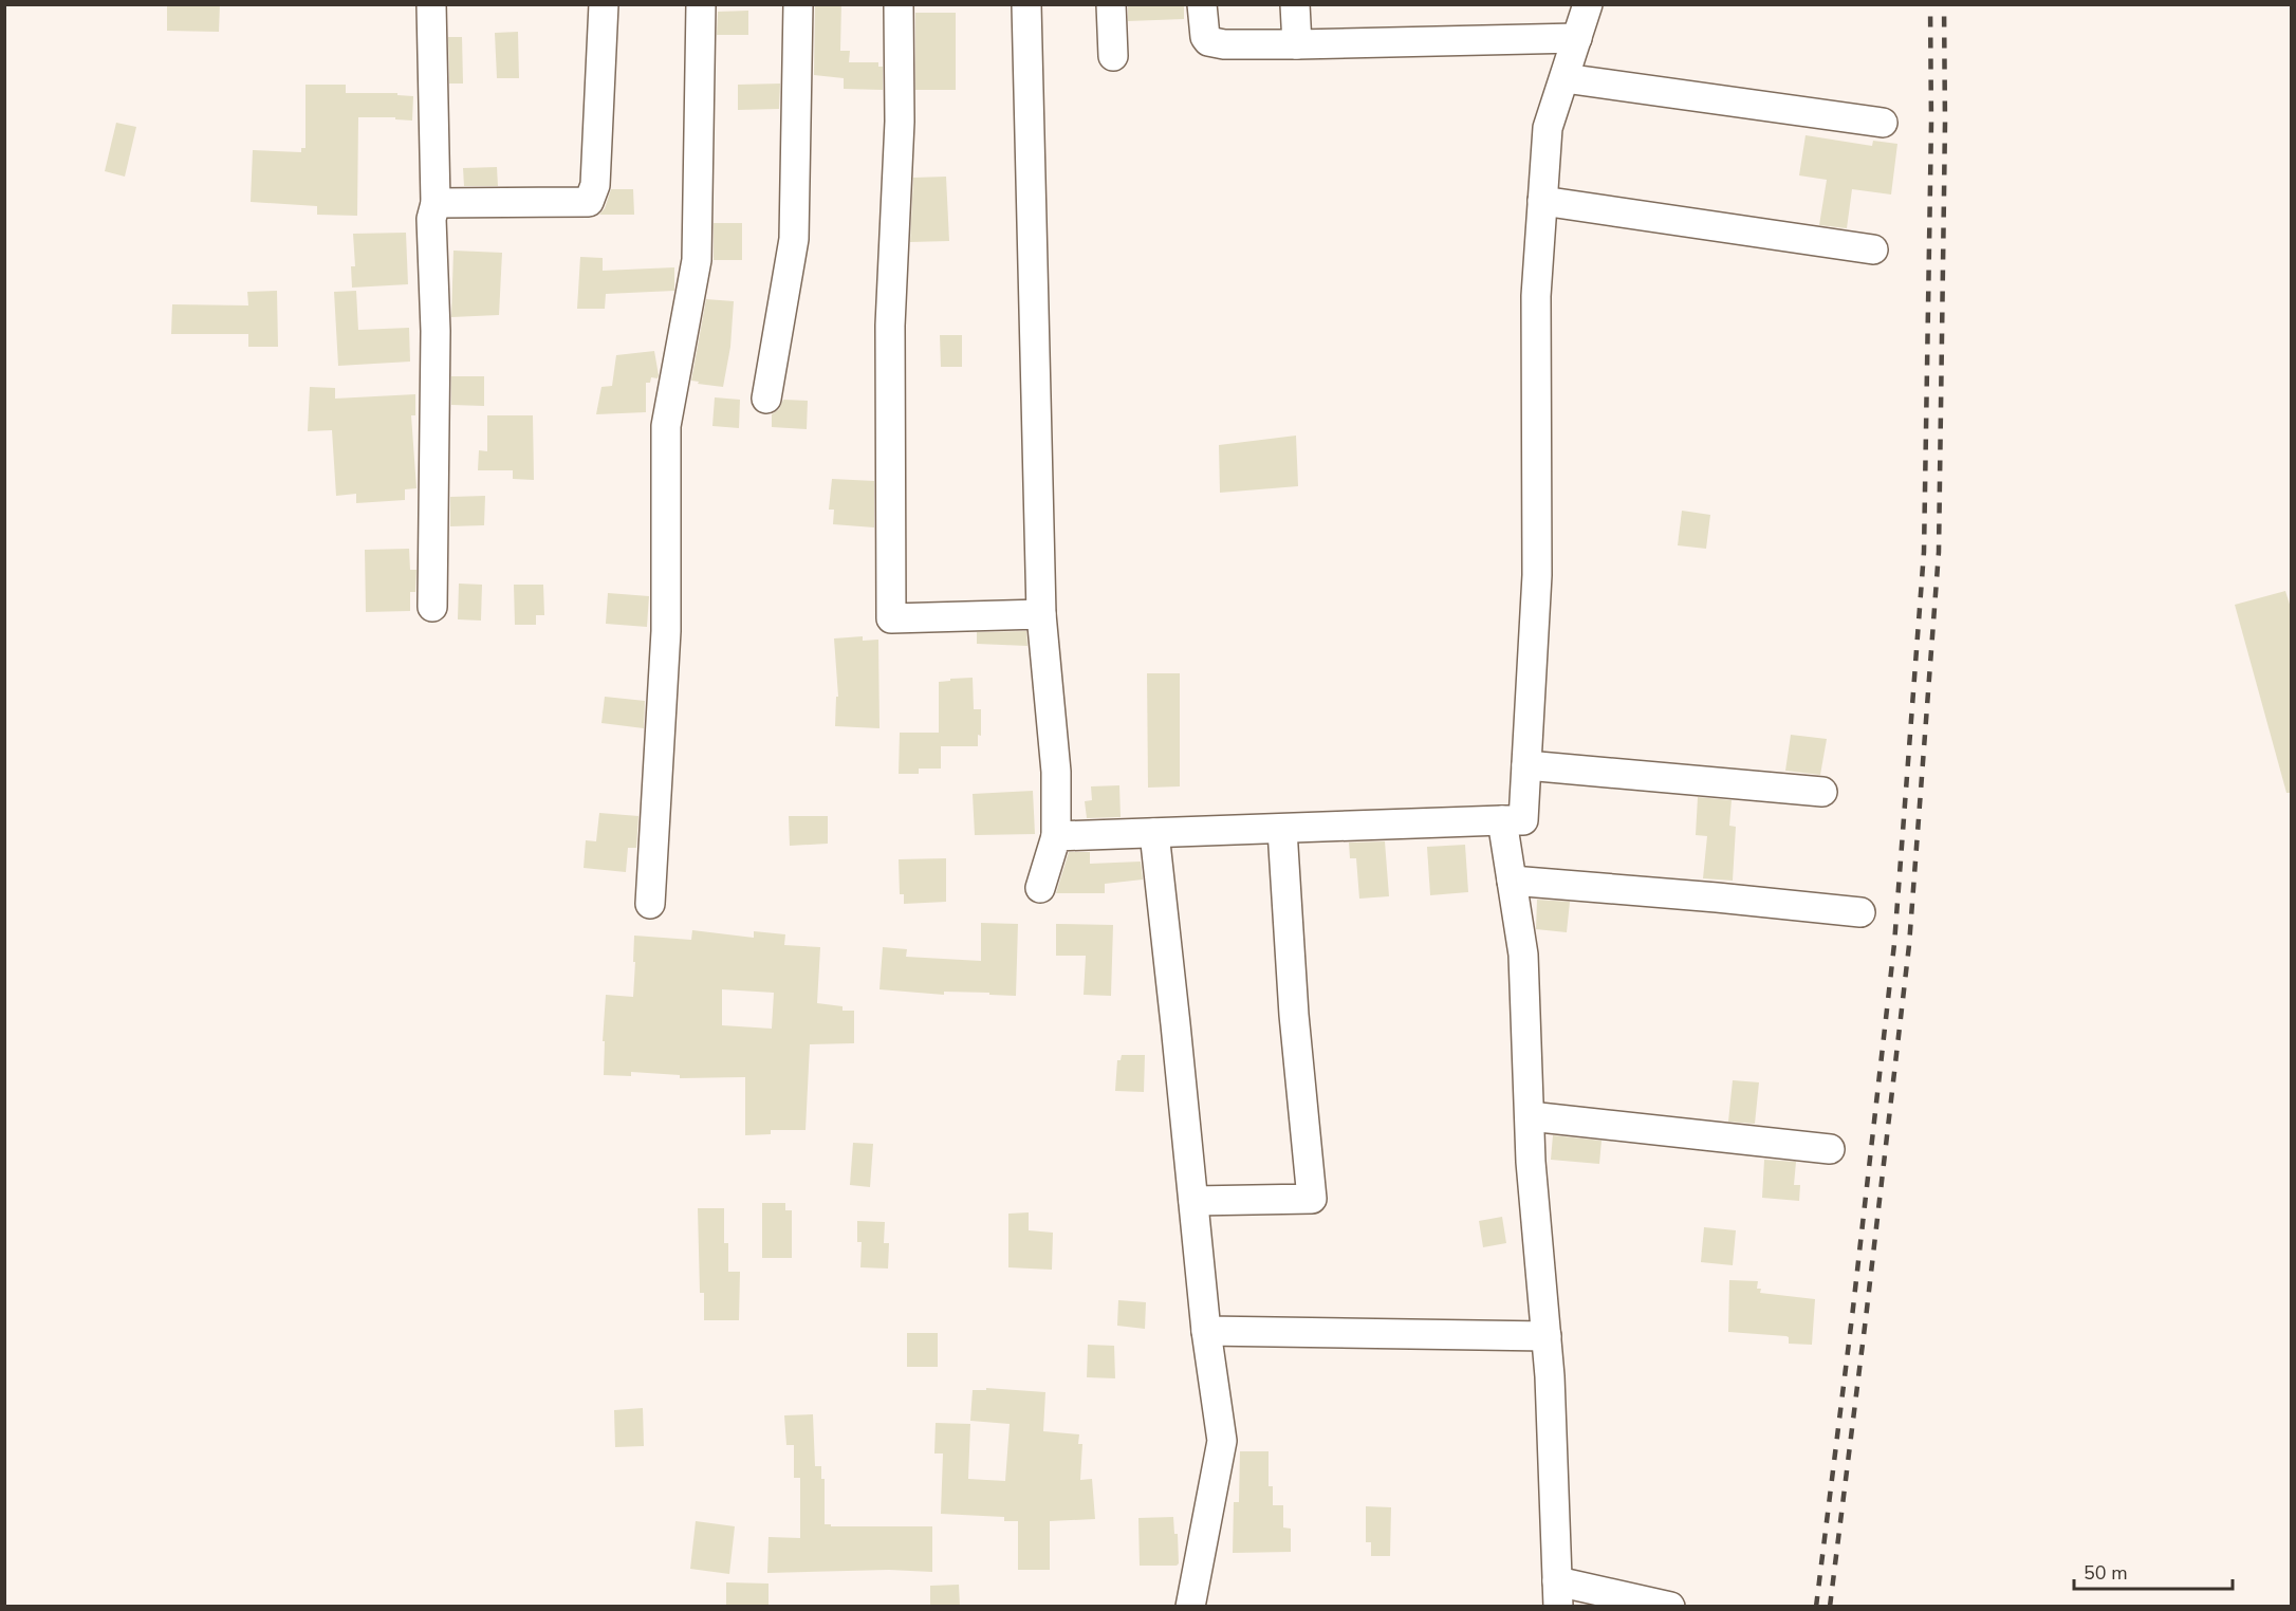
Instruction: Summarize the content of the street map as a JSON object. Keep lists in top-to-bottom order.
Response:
{
  "scale_bar": "50 m"
}
